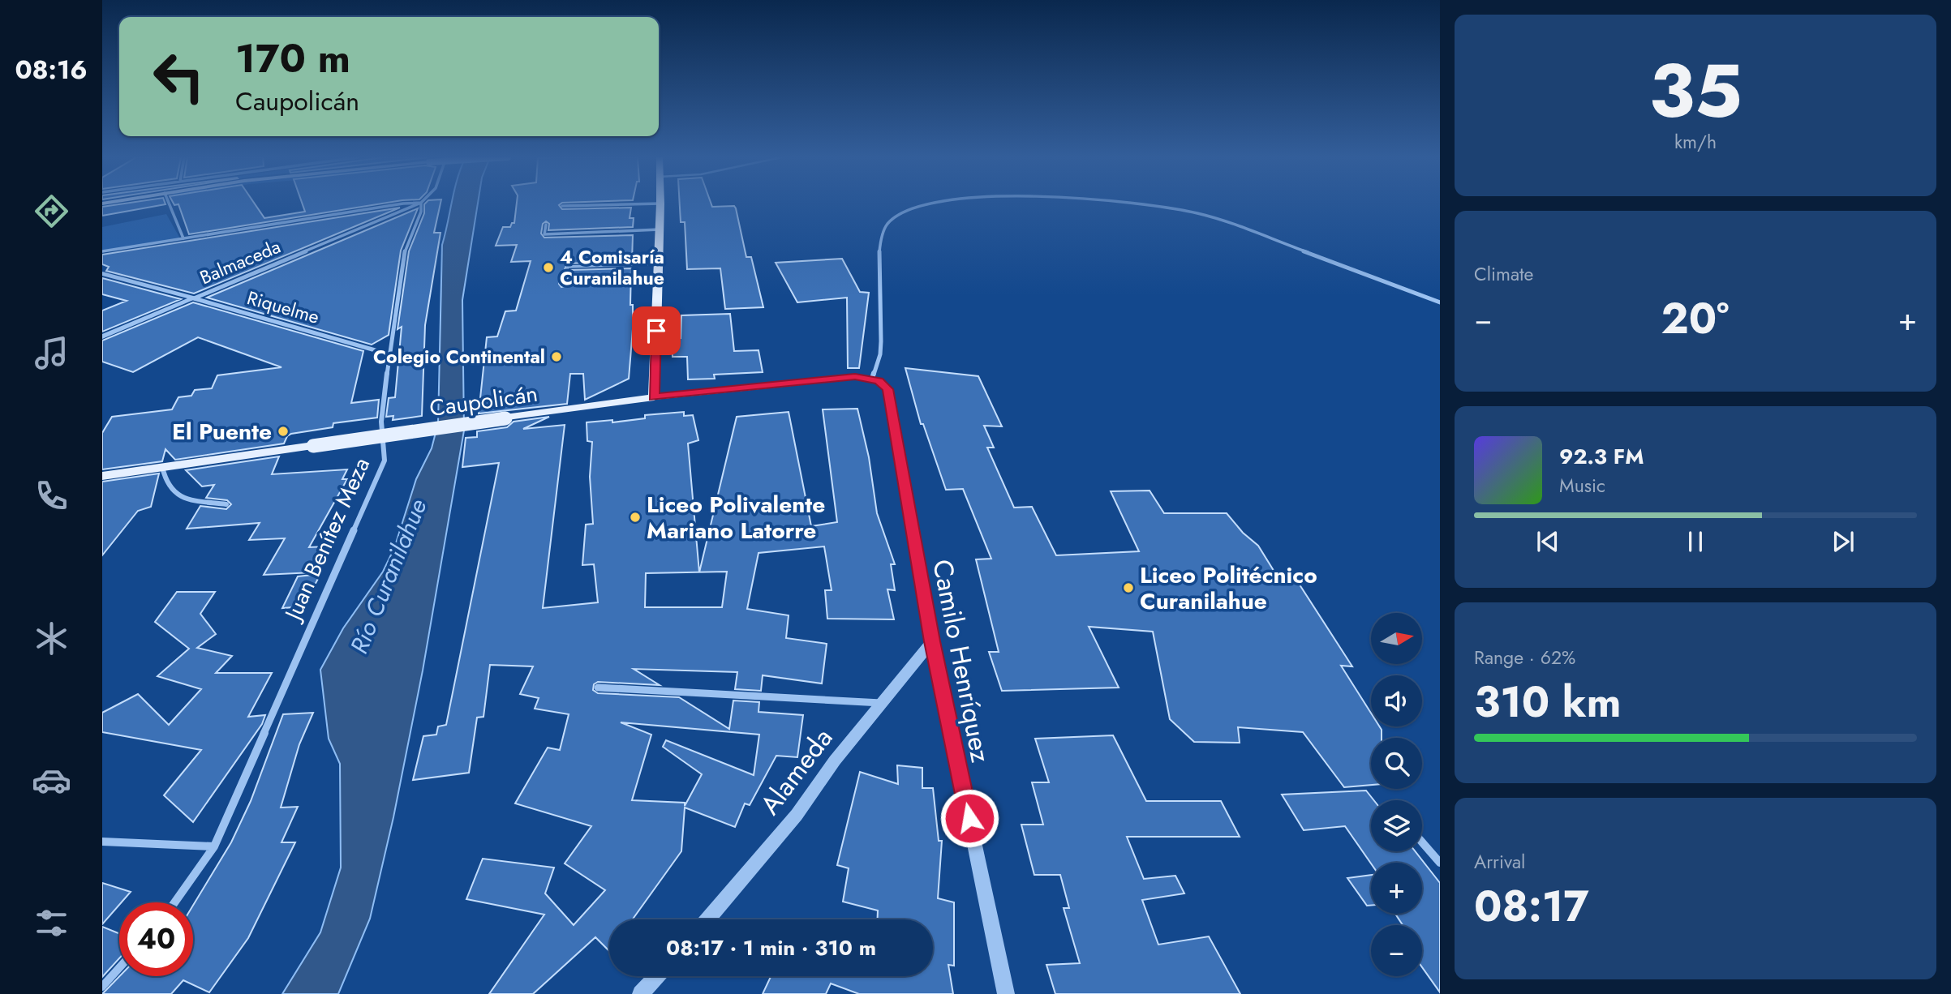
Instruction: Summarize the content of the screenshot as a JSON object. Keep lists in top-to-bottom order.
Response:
{
  "streets": {
    "main road": ["Caupolicán"],
    "street": [
      "Balmaceda",
      "Riquelme",
      "Juan Benítez Meza",
      "Camilo Henríquez",
      "Alameda"
    ]
  },
  "crossings": [
    ["Balmaceda", "Riquelme"],
    ["Riquelme", "Juan Benítez Meza"],
    ["Caupolicán", "Camilo Henríquez"],
    ["Camilo Henríquez", "Alameda"]
  ],
  "water": ["Río Curanilahue"],
  "places": [
    "4 Comisaría Curanilahue",
    "Colegio Continental",
    "El Puente",
    "Liceo Polivalente Mariano Latorre",
    "Liceo Politécnico Curanilahue"
  ],
  "north": "right",
  "page": {
    "tabs": "08:16",
    "tile": [
      ["35", "km/h"],
      "Climate",
      ["Range · 62%", "310 km"],
      ["Arrival", "08:17"]
    ],
    "turn": ["170 m", "Caupolicán"],
    "heat": ["−", "20°", "+"],
    "song": ["92.3 FM", "Music"],
    "map_buttons": ["+", "−"],
    "limit": "40",
    "trip": "08:17 · 1 min · 310 m"
  }
}
